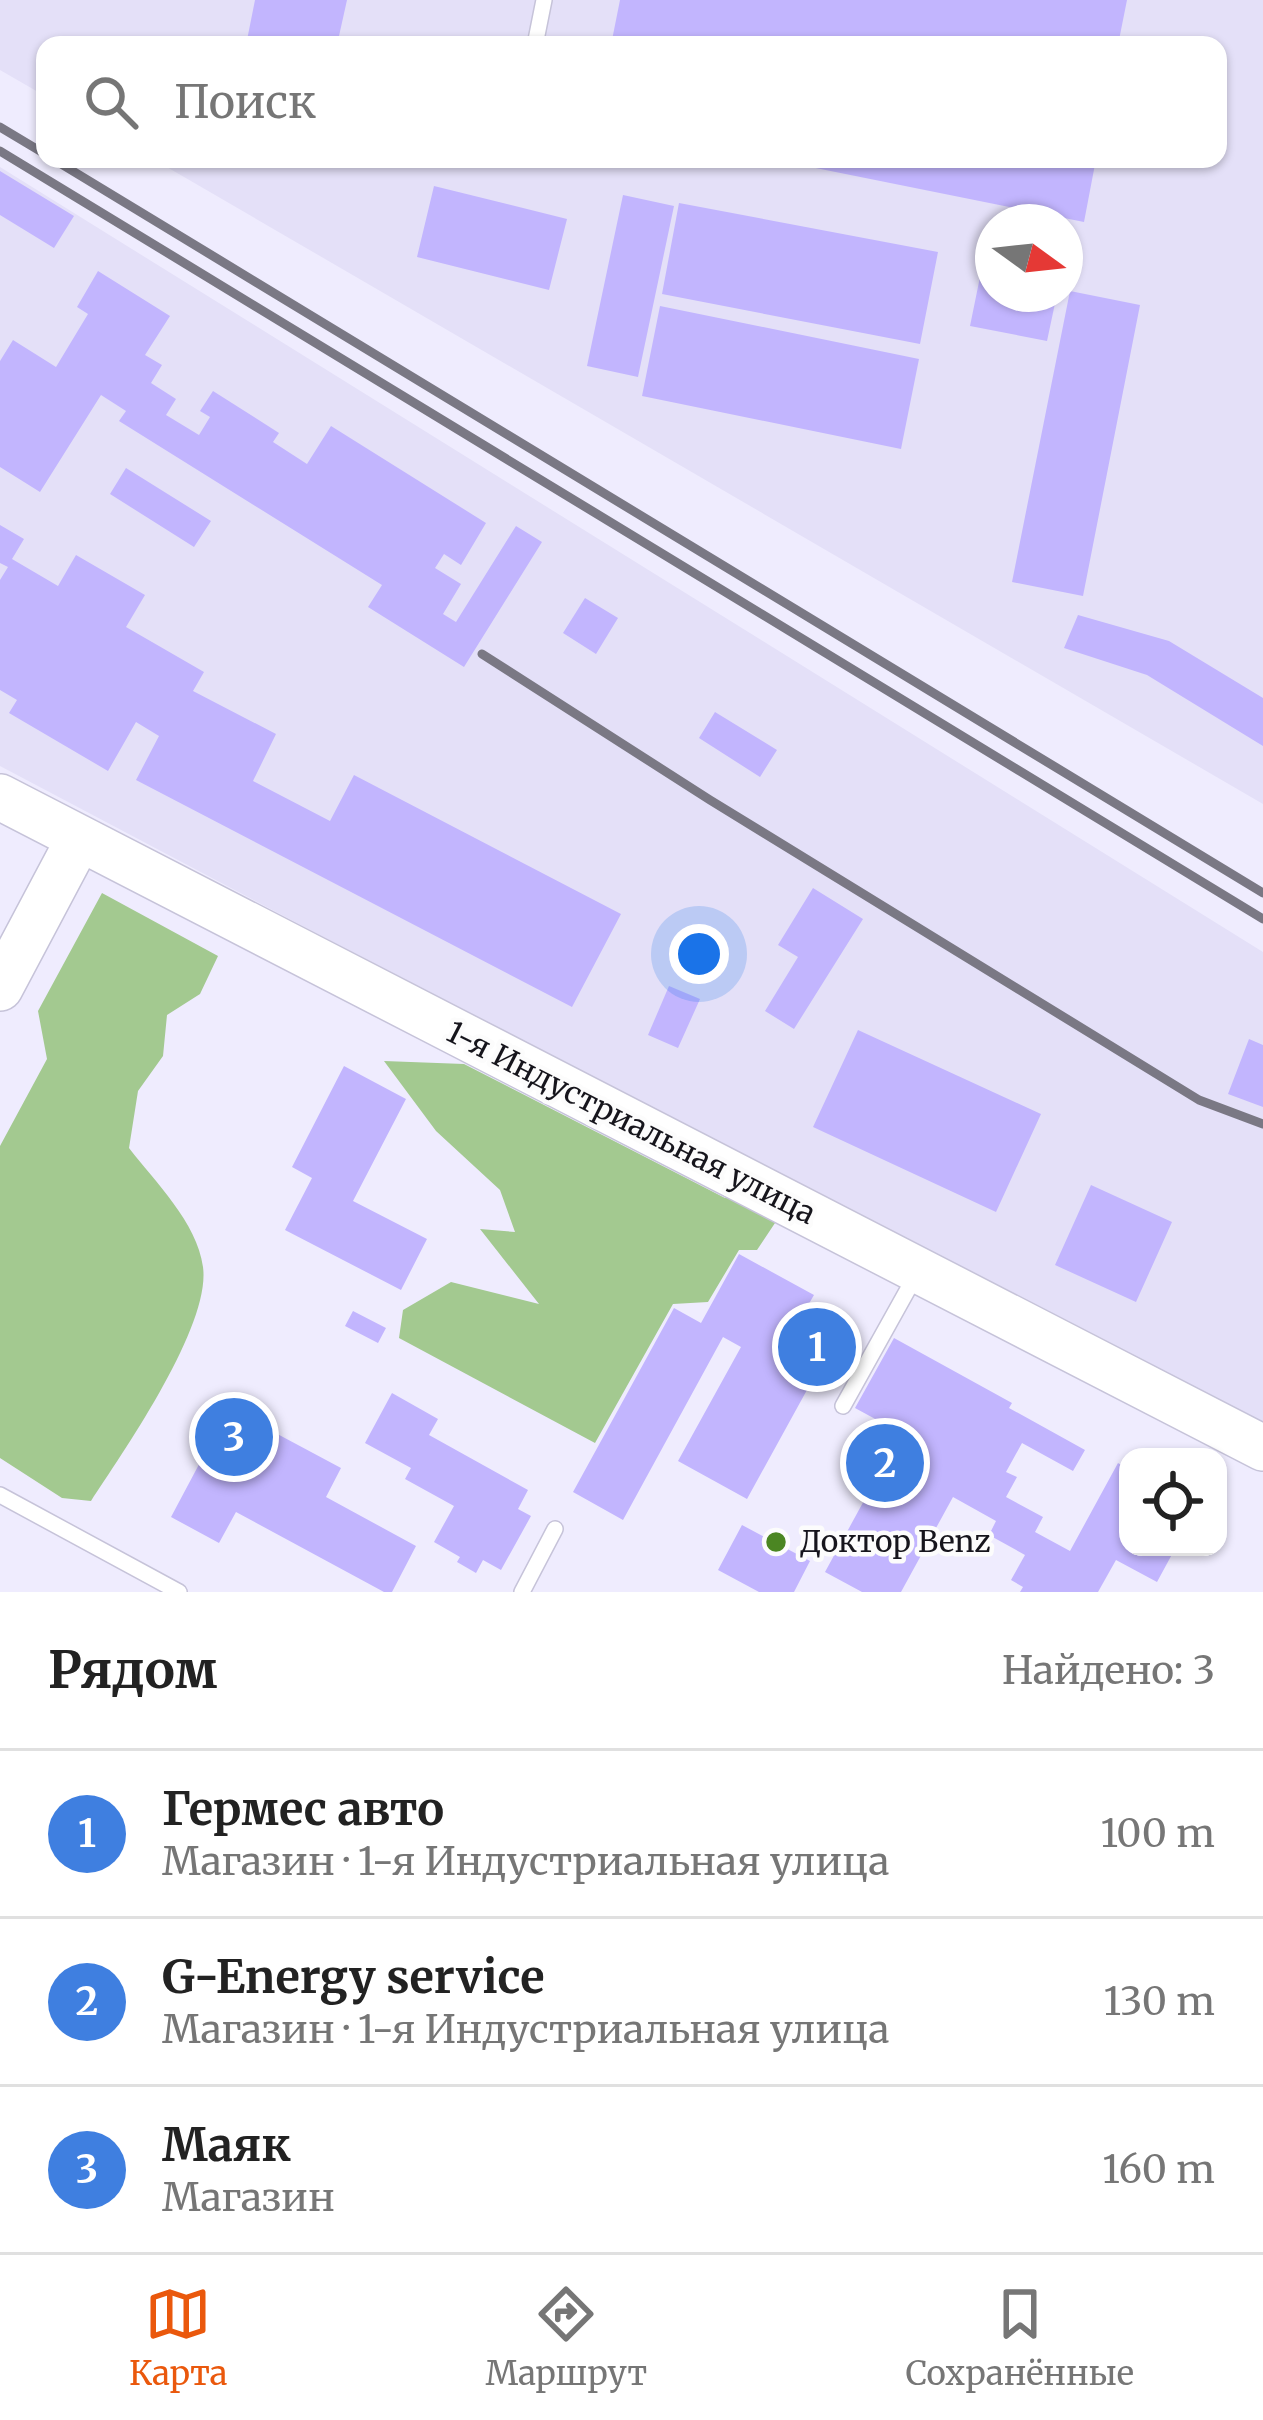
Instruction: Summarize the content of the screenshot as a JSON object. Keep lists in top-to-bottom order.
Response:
{
  "streets": {
    "main road": ["1-я Индустриальная улица"]
  },
  "places": ["Доктор Benz"],
  "north": "right",
  "page": {
    "search": "Поиск",
    "pins": ["1", "3", "2"],
    "heading": ["Рядом", "Найдено: 3"],
    "list": [
      {
        "mark": "1",
        "name": "Гермес авто",
        "note": "Магазин · 1-я Индустриальная улица",
        "value": "100 m"
      },
      {
        "mark": "2",
        "name": "G-Energy service",
        "note": "Магазин · 1-я Индустриальная улица",
        "value": "130 m"
      },
      {
        "mark": "3",
        "name": "Маяк",
        "note": "Магазин",
        "value": "160 m"
      }
    ],
    "nav": ["Карта", "Маршрут", "Сохранённые"]
  }
}
